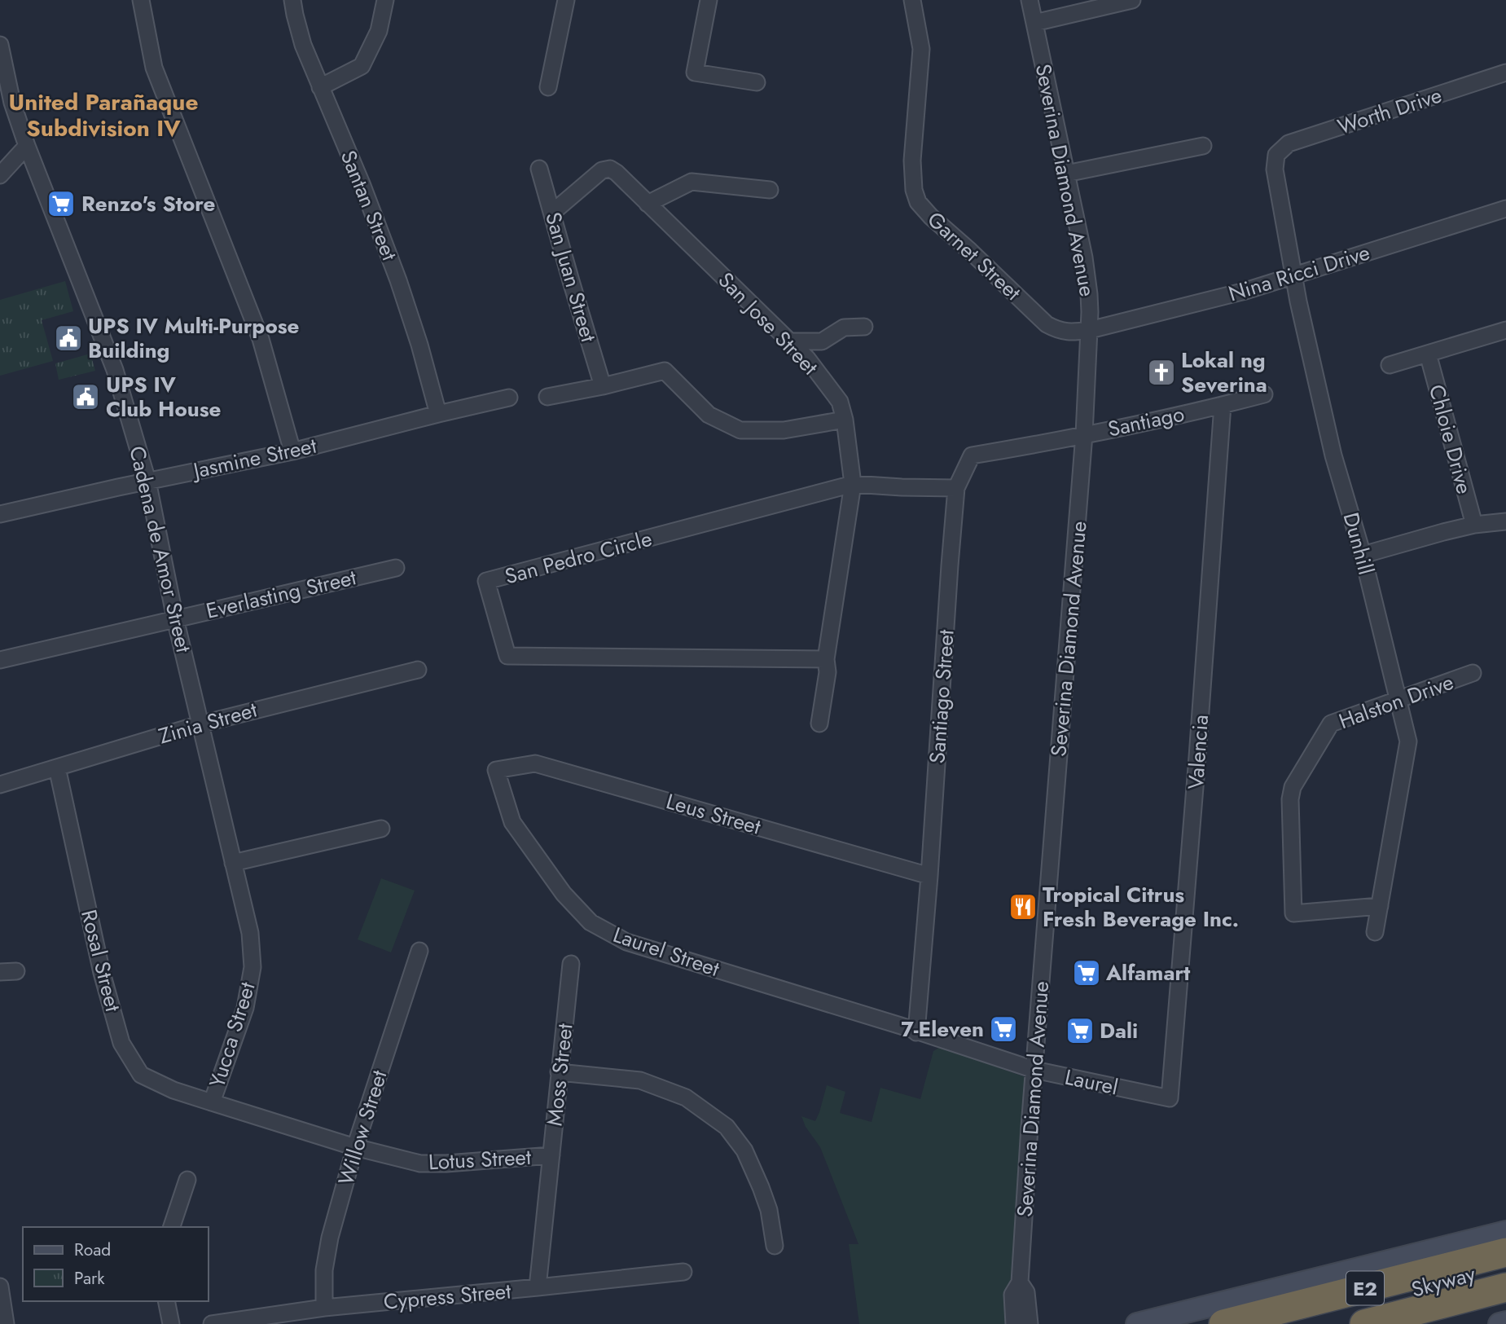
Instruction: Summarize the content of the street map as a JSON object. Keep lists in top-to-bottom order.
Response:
{
  "streets": {
    "highway": ["Skyway", "E2"],
    "street": [
      "Worth Drive",
      "Severina Diamond Avenue",
      "Santan Street",
      "Garnet Street",
      "Nina Ricci Drive",
      "San Juan Street",
      "San Jose Street",
      "Santiago",
      "Chloie Drive",
      "Jasmine Street",
      "Dunhill",
      "Cadena de Amor Street",
      "San Pedro Circle",
      "Everlasting Street",
      "Santiago Street",
      "Halston Drive",
      "Zinia Street",
      "Valencia",
      "Leus Street",
      "Laurel Street",
      "Rosal Street",
      "Yucca Street",
      "Moss Street",
      "Laurel",
      "Willow Street",
      "Lotus Street",
      "Cypress Street"
    ]
  },
  "crossings": [
    ["Worth Drive", "Dunhill"],
    ["Severina Diamond Avenue", "Garnet Street"],
    ["Severina Diamond Avenue", "Nina Ricci Drive"],
    ["Severina Diamond Avenue", "Santiago"],
    ["Severina Diamond Avenue", "Laurel"],
    ["Santan Street", "Jasmine Street"],
    ["Garnet Street", "Nina Ricci Drive"],
    ["Nina Ricci Drive", "Dunhill"],
    ["San Juan Street", "San Jose Street"],
    ["San Jose Street", "San Pedro Circle"],
    ["Santiago", "Santiago Street"],
    ["Santiago", "Valencia"],
    ["Jasmine Street", "Cadena de Amor Street"],
    ["Dunhill", "Halston Drive"],
    ["Cadena de Amor Street", "Everlasting Street"],
    ["Cadena de Amor Street", "Zinia Street"],
    ["Cadena de Amor Street", "Yucca Street"],
    ["San Pedro Circle", "Santiago Street"],
    ["Santiago Street", "Leus Street"],
    ["Santiago Street", "Laurel Street"],
    ["Santiago Street", "Laurel"],
    ["Zinia Street", "Rosal Street"],
    ["Valencia", "Laurel"],
    ["Leus Street", "Laurel Street"],
    ["Laurel Street", "Laurel"],
    ["Rosal Street", "Yucca Street"],
    ["Rosal Street", "Lotus Street"],
    ["Yucca Street", "Lotus Street"],
    ["Moss Street", "Lotus Street"],
    ["Moss Street", "Cypress Street"],
    ["Willow Street", "Lotus Street"],
    ["Willow Street", "Cypress Street"]
  ],
  "districts": ["United Parañaque Subdivision IV"],
  "places": {
    "supermarket": [
      "Renzo's Store",
      "Alfamart",
      "7-Eleven",
      "Dali"
    ],
    "public building": ["UPS IV Multi-Purpose Building", "UPS IV Club House"],
    "church": ["Lokal ng Severina"],
    "restaurant": ["Tropical Citrus Fresh Beverage Inc."]
  },
  "legend": ["Road", "Park"]
}
